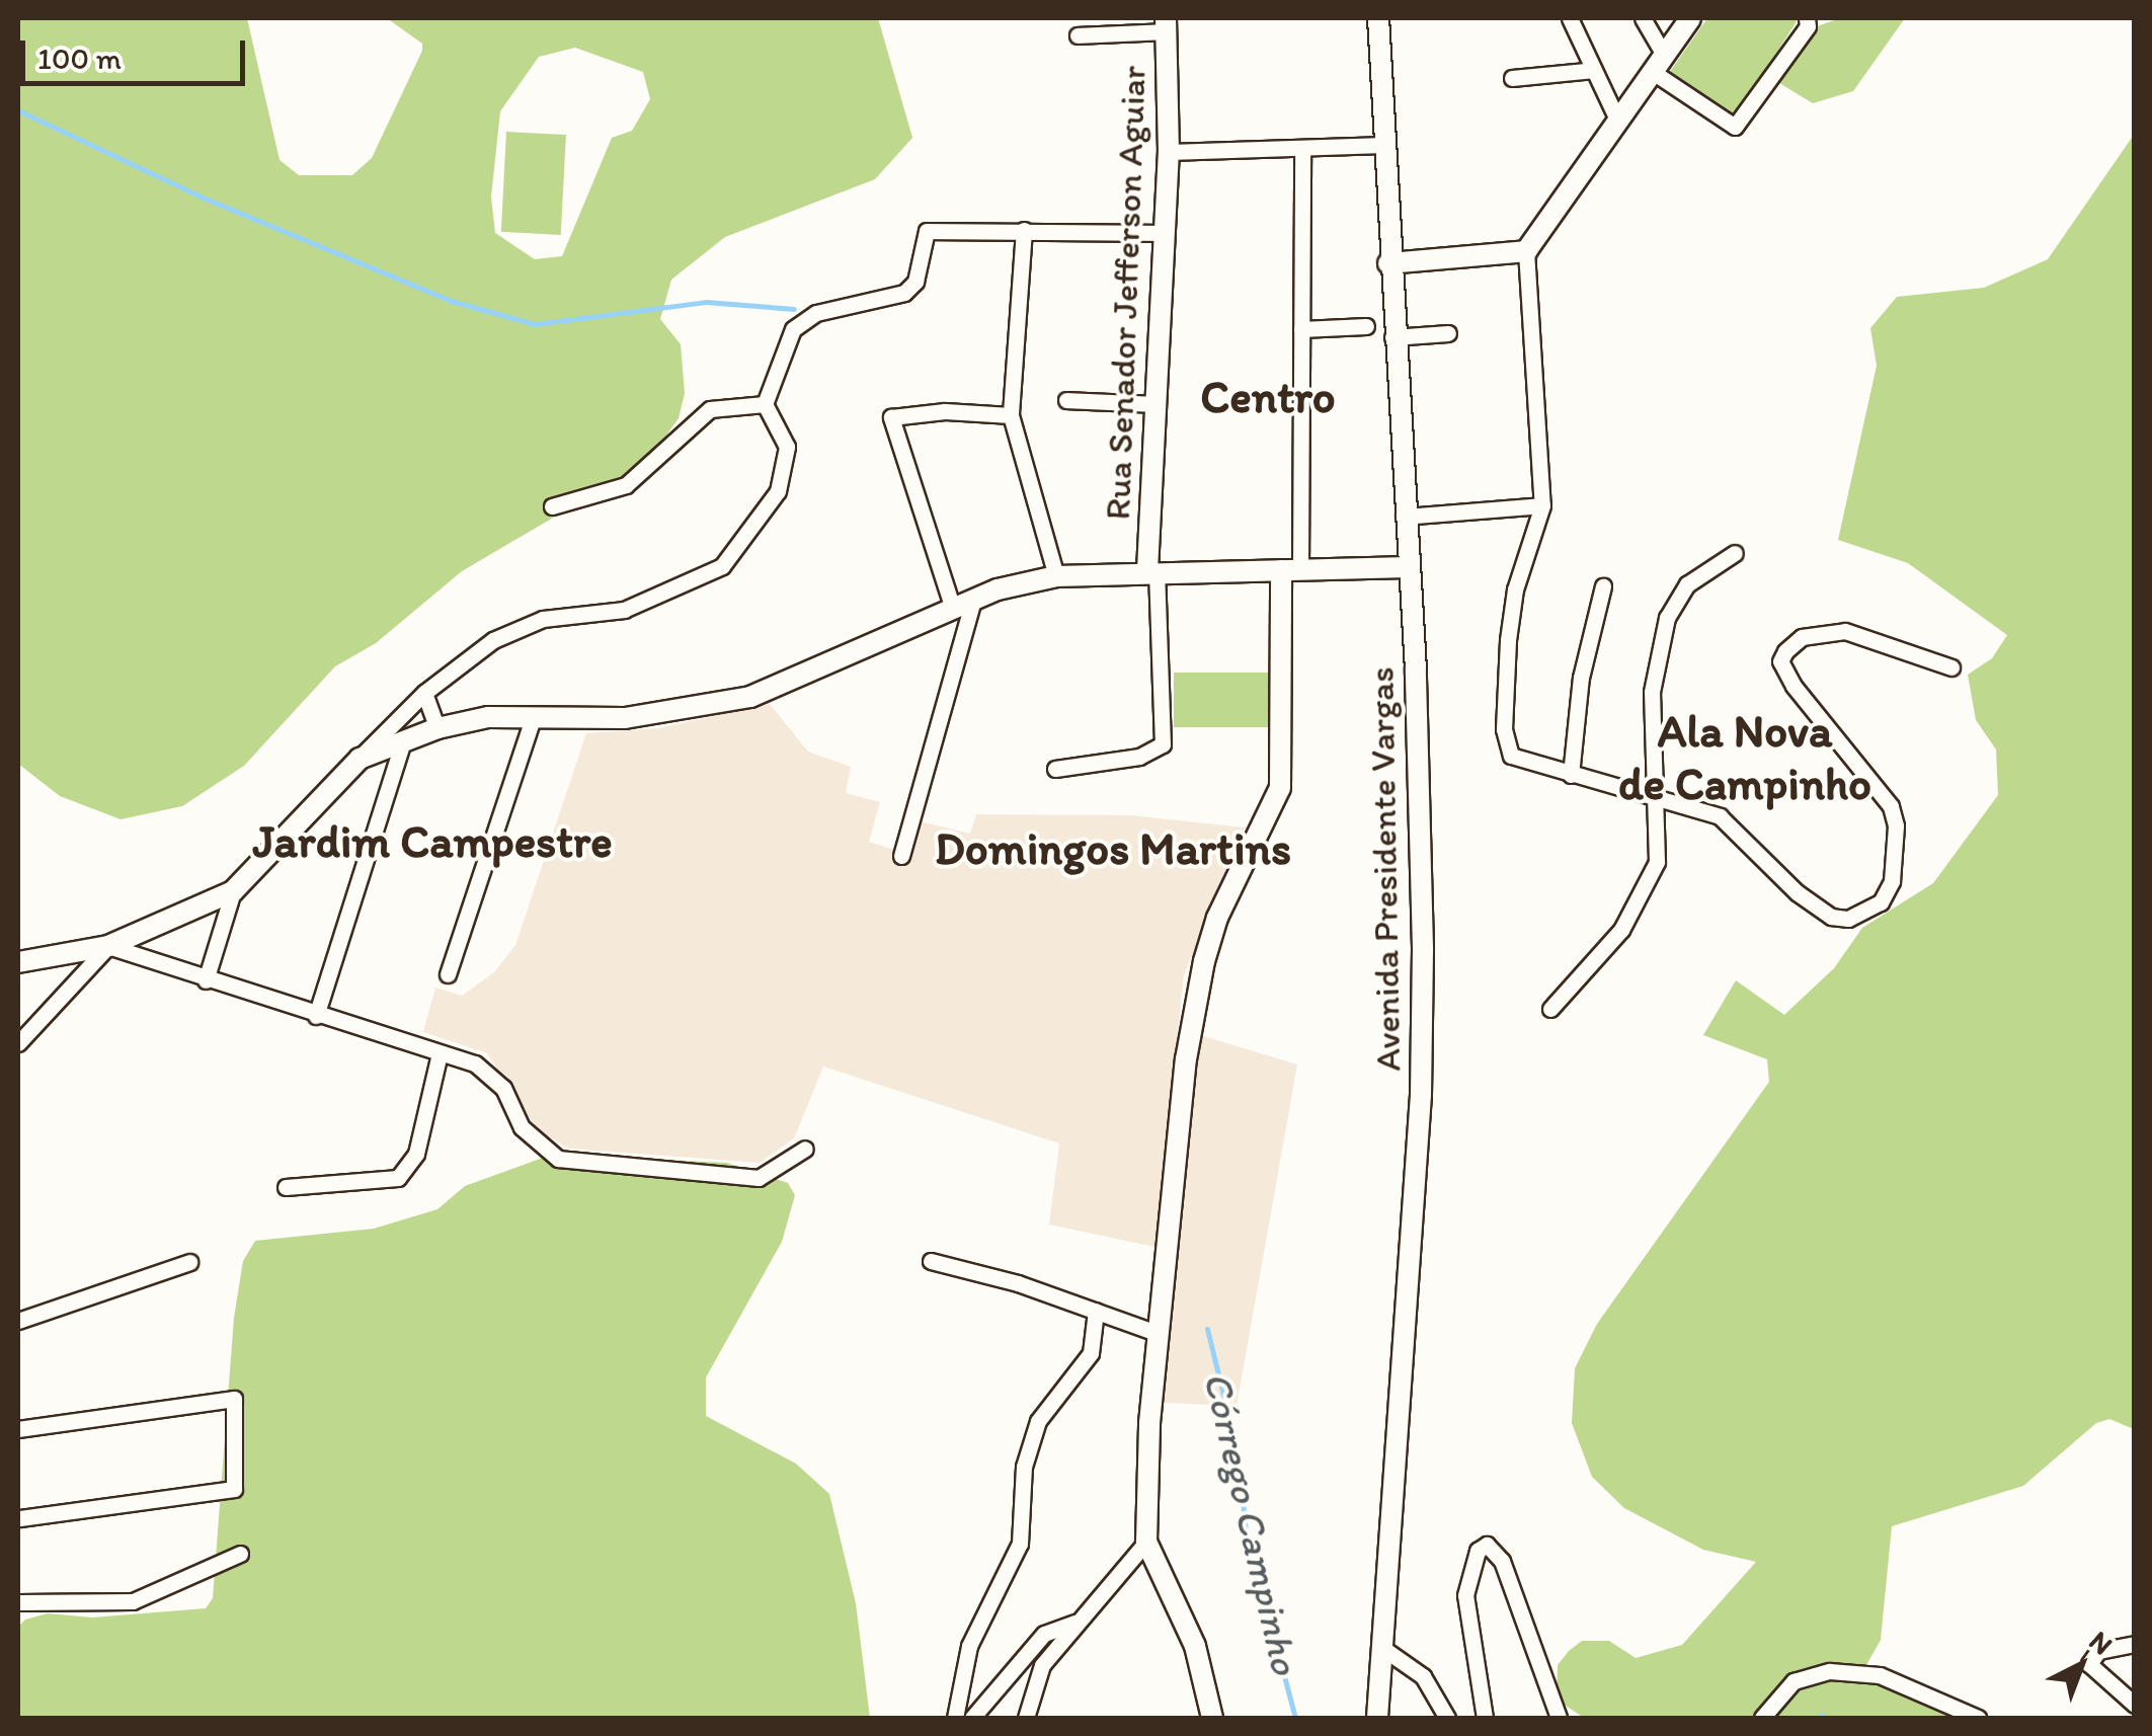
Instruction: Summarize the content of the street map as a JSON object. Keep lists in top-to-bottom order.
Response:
{
  "streets": {
    "main road": ["Rua Senador Jefferson Aguiar", "Avenida Presidente Vargas"]
  },
  "districts": [
    "Centro",
    "Ala Nova de Campinho",
    "Jardim Campestre",
    "Domingos Martins"
  ],
  "water": ["Córrego Campinho"],
  "scale_bar": "100 m",
  "north": "top right"
}
